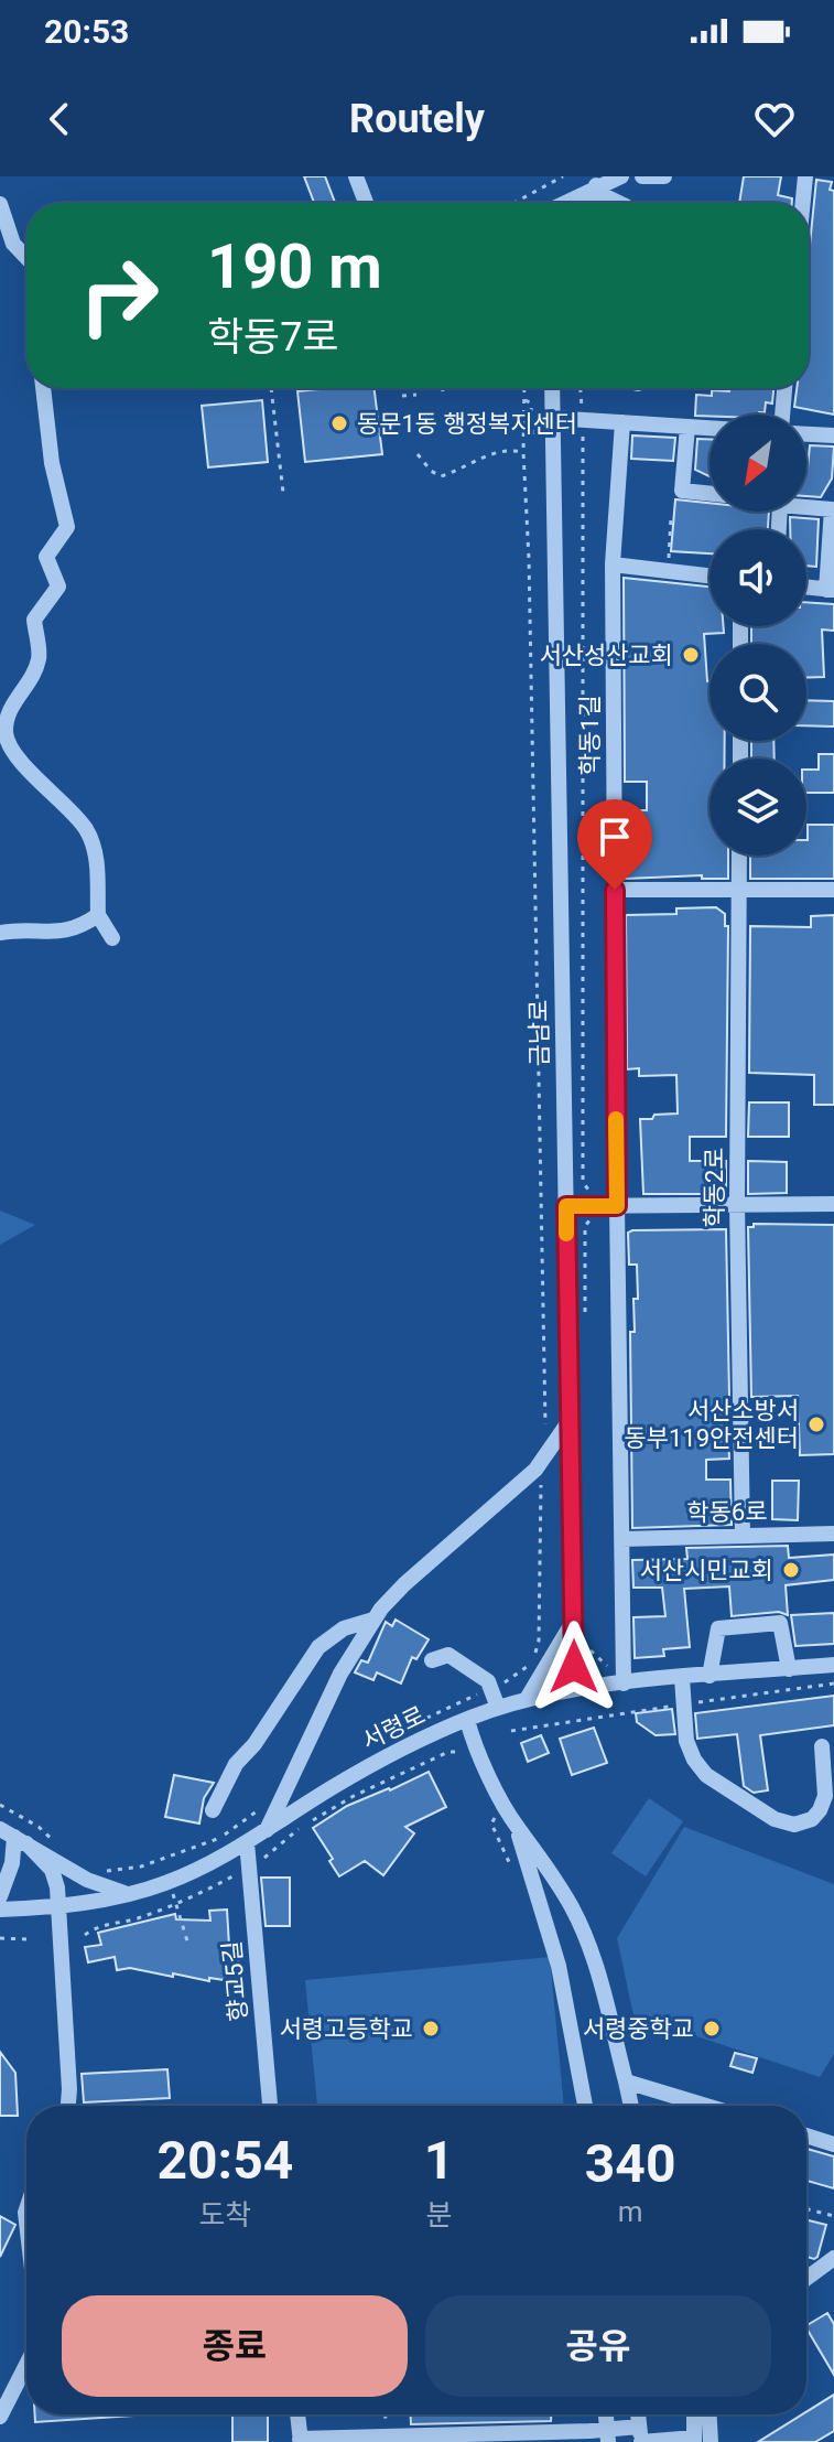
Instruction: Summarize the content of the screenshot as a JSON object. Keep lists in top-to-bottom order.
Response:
{
  "streets": {
    "street": [
      "학동1길",
      "금남로",
      "학동2로",
      "학동6로",
      "서령로",
      "향교5길"
    ]
  },
  "crossings": [
    ["학동1길", "학동6로"],
    ["학동1길", "서령로"],
    ["금남로", "서령로"],
    ["학동2로", "학동6로"],
    ["서령로", "향교5길"]
  ],
  "places": [
    "동문1동 행정복지센터",
    "서산성산교회",
    "서산소방서 동부119안전센터",
    "서산시민교회",
    "서령고등학교",
    "서령중학교"
  ],
  "north": "bottom left",
  "page": {
    "status": "20:53",
    "header": "Routely",
    "turn": ["190 m", "학동7로"],
    "eta": [
      "20:54",
      "도착",
      "1",
      "분",
      "340",
      "m"
    ],
    "buttons": ["종료", "공유"]
  }
}
